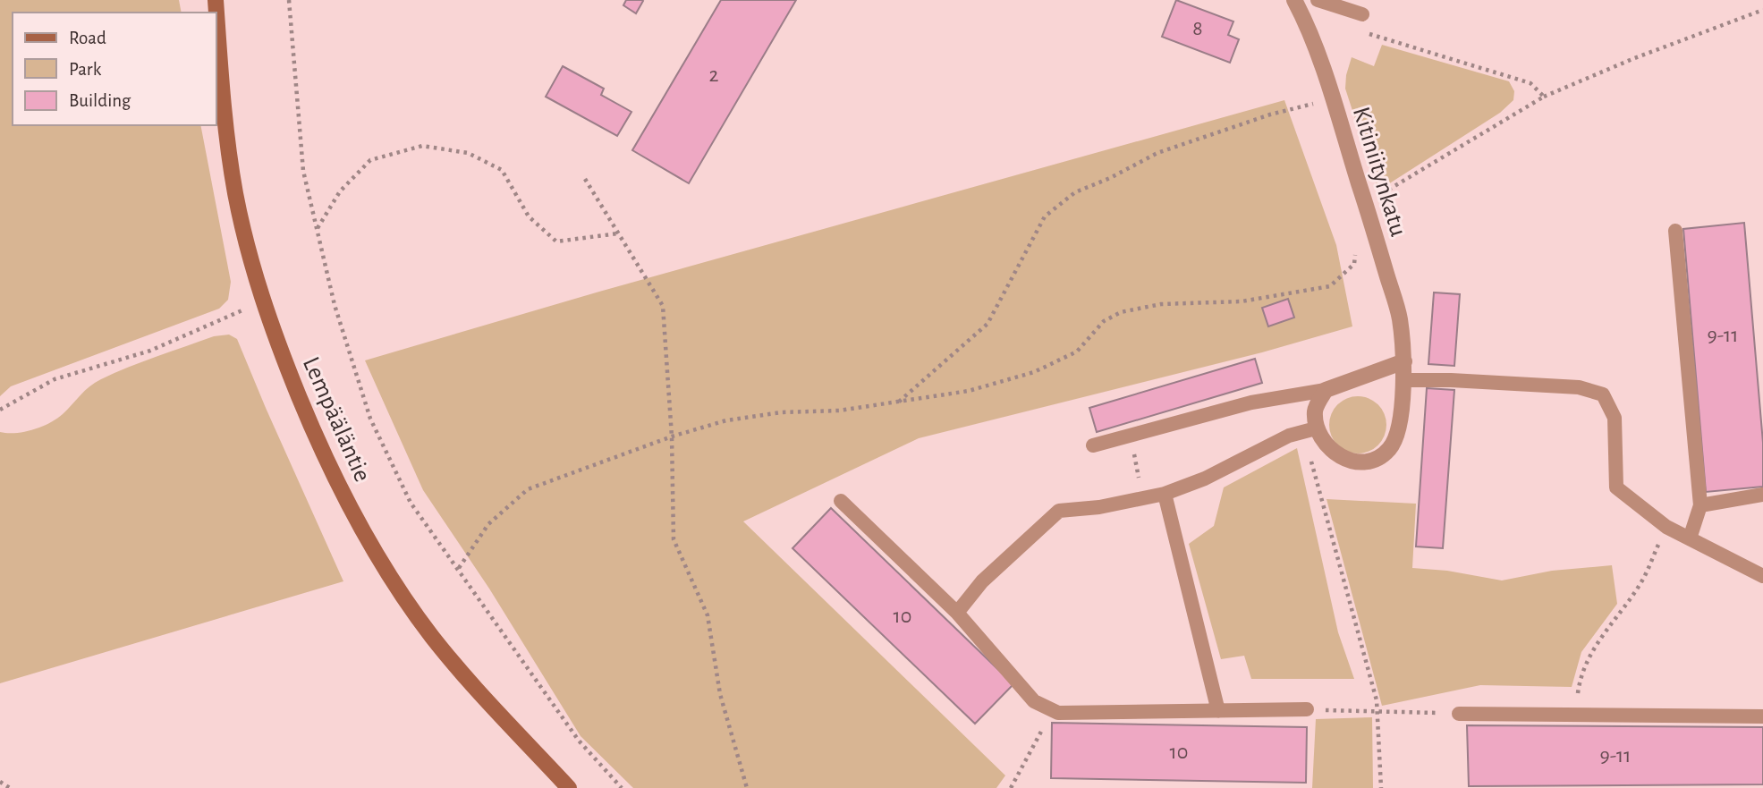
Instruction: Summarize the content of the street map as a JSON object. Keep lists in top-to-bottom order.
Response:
{
  "streets": {
    "main road": ["Lempääläntie"],
    "street": ["Kitiniitynkatu"]
  },
  "house_numbers": [
    "8",
    "2",
    "9-11",
    "10",
    "10",
    "9-11"
  ],
  "legend": ["Road", "Park", "Building"]
}
